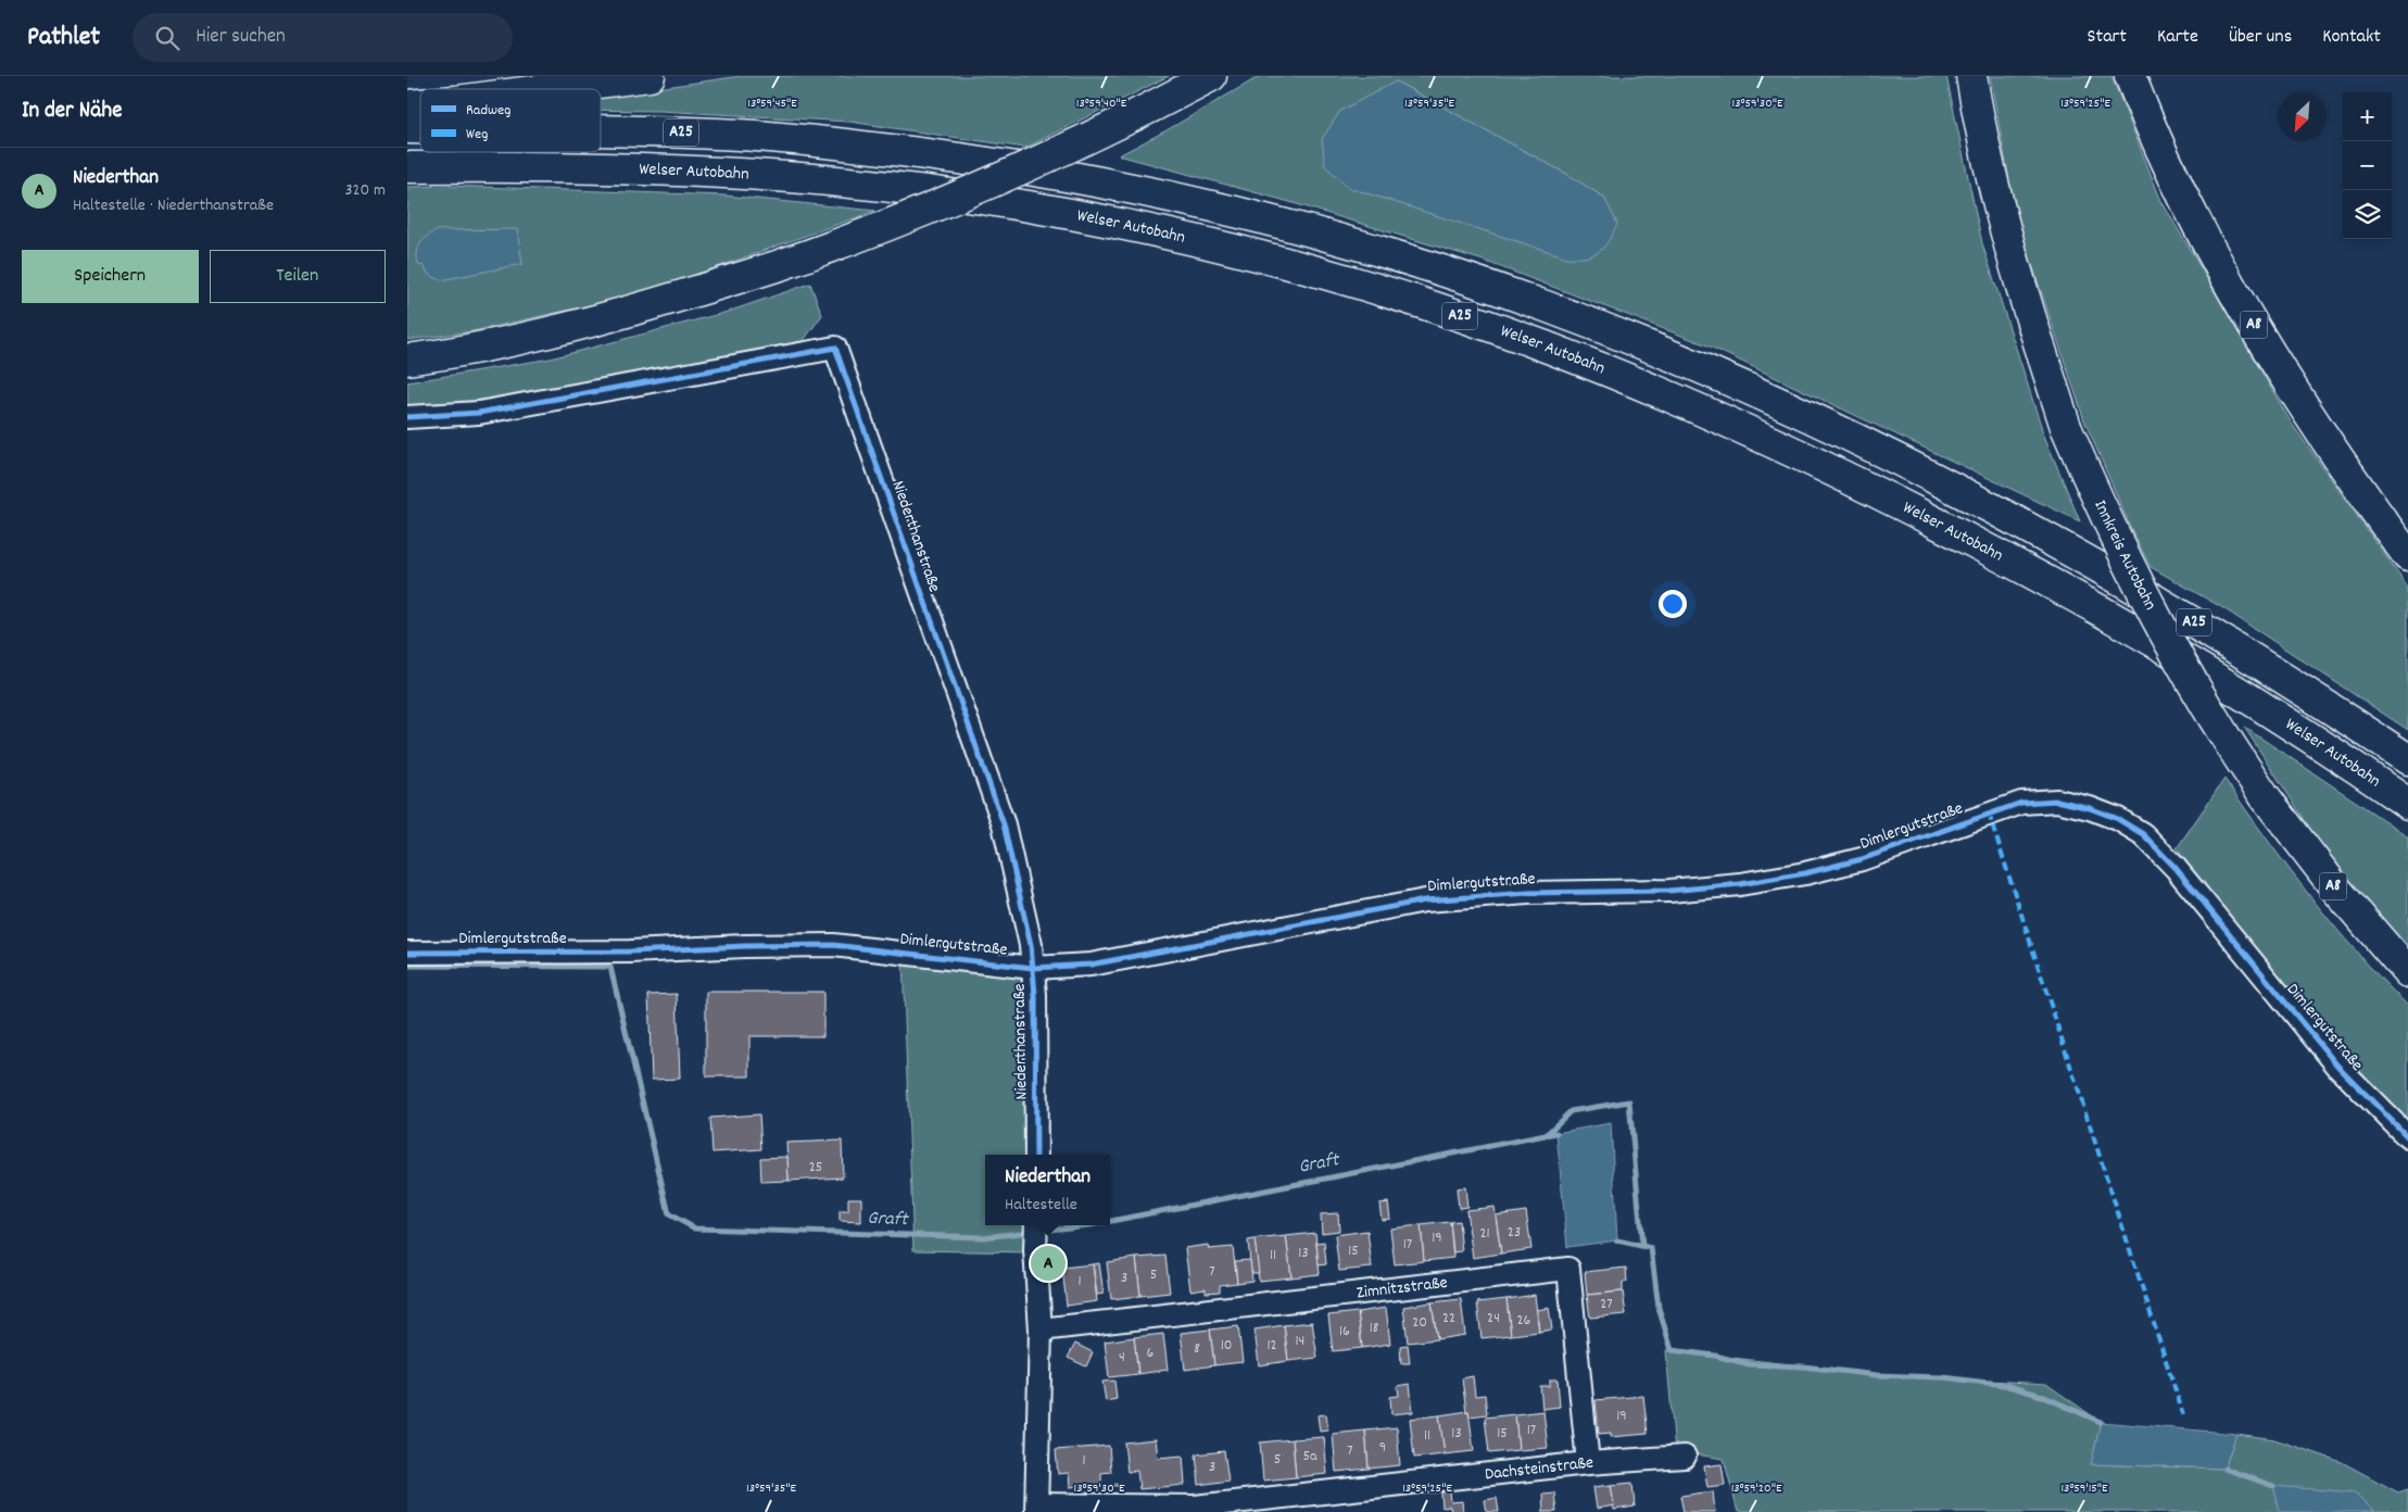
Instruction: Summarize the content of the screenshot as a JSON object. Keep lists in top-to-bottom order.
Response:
{
  "streets": {
    "highway": [
      "A25",
      "Welser Autobahn",
      "A8",
      "Innkreis Autobahn"
    ],
    "street": [
      "Niederthanstraße",
      "Dimlergutstraße",
      "Zimnitzstraße",
      "Dachsteinstraße"
    ]
  },
  "crossings": [
    ["Niederthanstraße", "Dimlergutstraße"],
    ["Zimnitzstraße", "Dachsteinstraße"]
  ],
  "water": ["Graft"],
  "house_numbers": [
    "25",
    "23",
    "21",
    "19",
    "17",
    "15",
    "13",
    "11",
    "7",
    "5",
    "3",
    "1",
    "27",
    "22",
    "24",
    "26",
    "20",
    "18",
    "16",
    "14",
    "10",
    "12",
    "8",
    "6",
    "4",
    "19",
    "17",
    "13",
    "15",
    "11",
    "9",
    "7",
    "5a",
    "5",
    "1",
    "3"
  ],
  "legend": ["Radweg", "Weg"],
  "north": "bottom left",
  "page": {
    "header": "Pathlet",
    "search": "Hier suchen",
    "nav": [
      "Start",
      "Karte",
      "Über uns",
      "Kontakt"
    ],
    "heading": "In der Nähe",
    "map_buttons": ["+", "−"],
    "list": [
      {
        "mark": "A",
        "name": "Niederthan",
        "note": "Haltestelle · Niederthanstraße",
        "value": "320 m"
      }
    ],
    "buttons": ["Speichern", "Teilen"],
    "popup": ["Niederthan", "Haltestelle"],
    "pins": "A"
  },
  "coordinates": [
    "13°59'35\"E",
    "13°59'30\"E",
    "13°59'25\"E",
    "13°59'45\"E",
    "13°59'40\"E",
    "13°59'20\"E",
    "13°59'15\"E"
  ]
}
